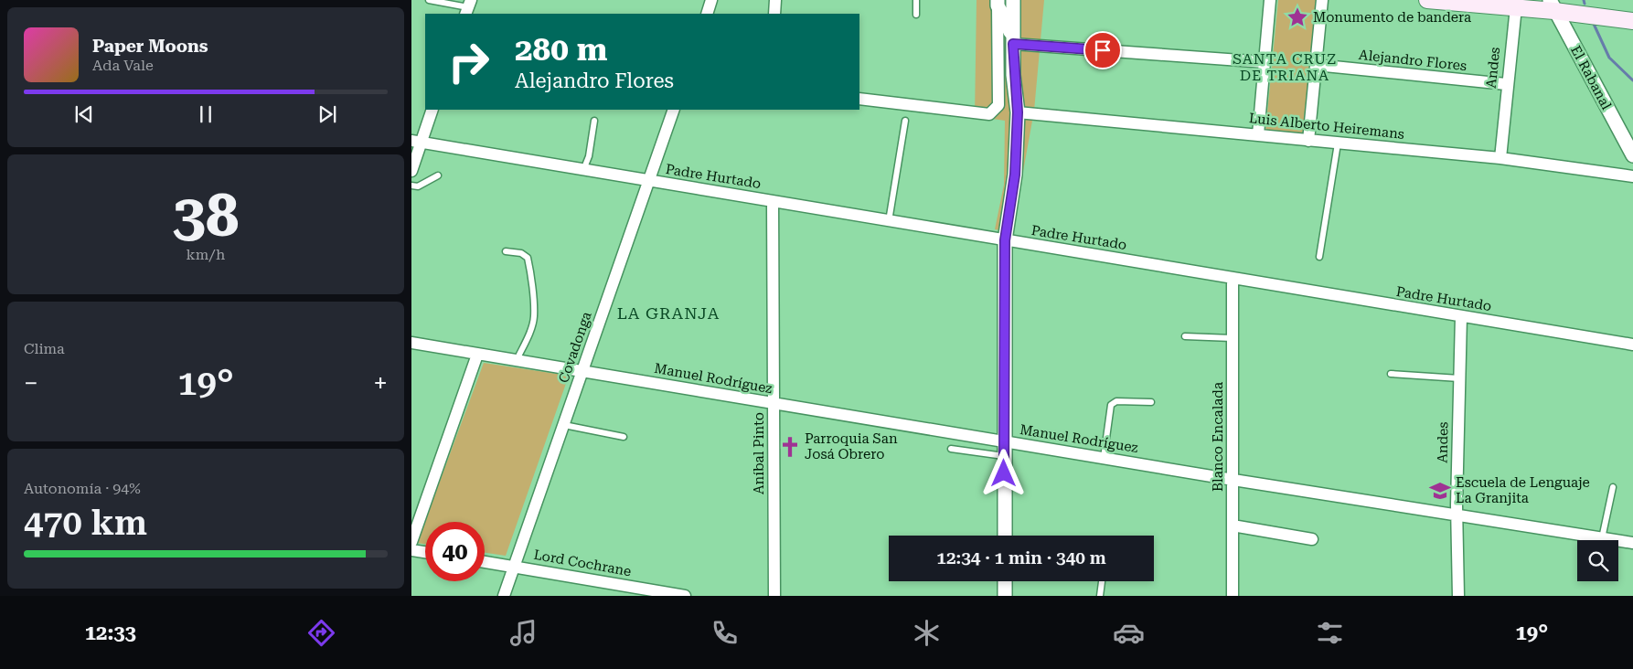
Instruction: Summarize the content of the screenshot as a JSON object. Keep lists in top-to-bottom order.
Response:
{
  "streets": {
    "street": [
      "Alejandro Flores",
      "Andes",
      "El Rabanal",
      "Luis Alberto Heiremans",
      "Padre Hurtado",
      "Covadonga",
      "Manuel Rodríguez",
      "Blanco Encalada",
      "Aníbal Pinto",
      "Lord Cochrane"
    ]
  },
  "crossings": [
    ["Alejandro Flores", "Andes"],
    ["Andes", "Luis Alberto Heiremans"],
    ["Andes", "Padre Hurtado"],
    ["Andes", "Manuel Rodríguez"],
    ["Padre Hurtado", "Covadonga"],
    ["Padre Hurtado", "Blanco Encalada"],
    ["Padre Hurtado", "Aníbal Pinto"],
    ["Covadonga", "Manuel Rodríguez"],
    ["Covadonga", "Lord Cochrane"],
    ["Manuel Rodríguez", "Blanco Encalada"],
    ["Manuel Rodríguez", "Aníbal Pinto"]
  ],
  "districts": ["SANTA CRUZ DE TRIANA", "LA GRANJA"],
  "places": {
    "place": ["Monumento de bandera"],
    "church": ["Parroquia San Josá Obrero"],
    "school or university": ["Escuela de Lenguaje La Granjita"]
  },
  "page": {
    "turn": ["280 m", "Alejandro Flores"],
    "song": ["Paper Moons", "Ada Vale"],
    "tile": [
      ["38", "km/h"],
      "Clima",
      ["Autonomía · 94%", "470 km"]
    ],
    "heat": ["−", "19°", "+"],
    "limit": "40",
    "trip": "12:34 · 1 min · 340 m",
    "tabs": ["12:33", "19°"]
  }
}
